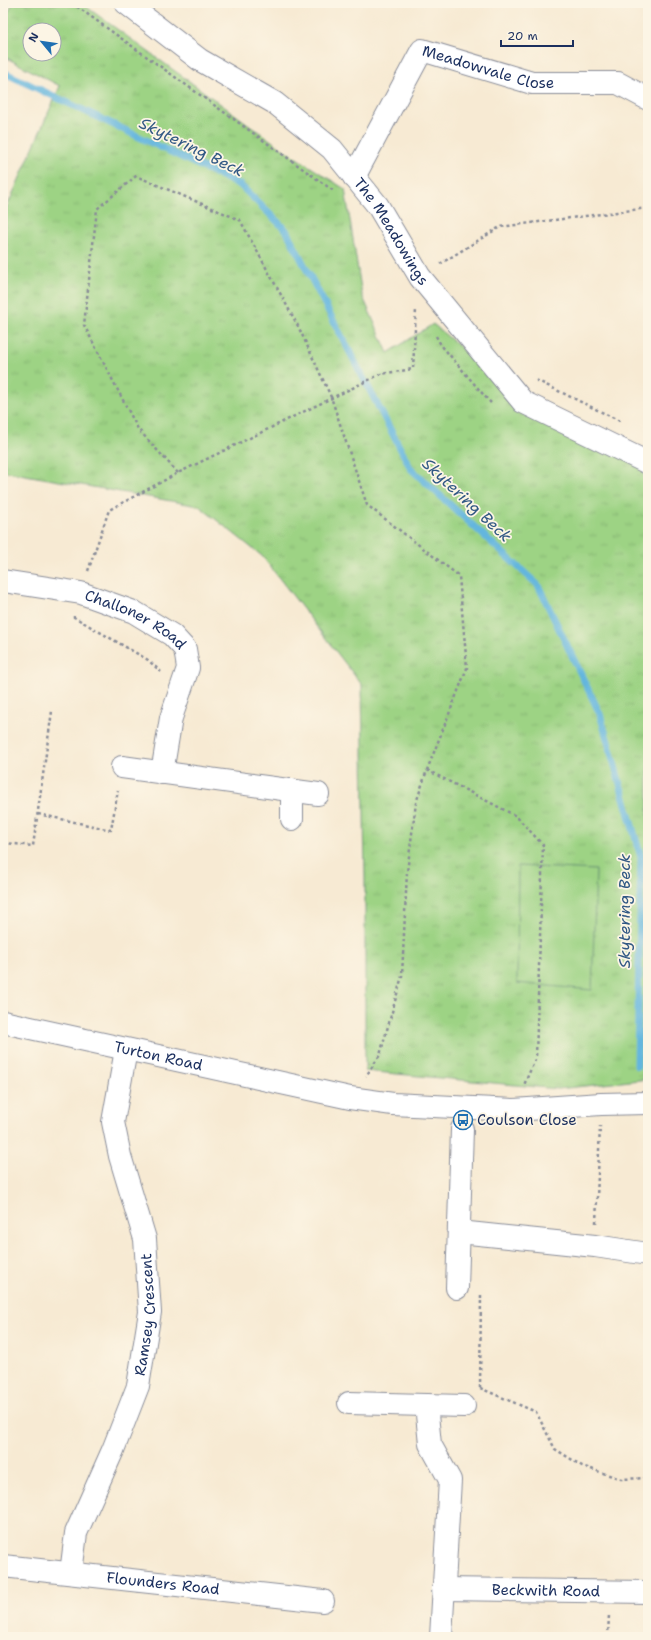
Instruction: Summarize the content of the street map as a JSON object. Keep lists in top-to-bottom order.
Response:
{
  "streets": {
    "street": [
      "Meadowvale Close",
      "The Meadowings",
      "Challoner Road",
      "Turton Road",
      "Ramsey Crescent",
      "Flounders Road",
      "Beckwith Road"
    ]
  },
  "crossings": [
    ["Meadowvale Close", "The Meadowings"],
    ["Turton Road", "Ramsey Crescent"],
    ["Ramsey Crescent", "Flounders Road"]
  ],
  "water": ["Skytering Beck"],
  "places": {
    "bus stop": ["Coulson Close"]
  },
  "scale_bar": "20 m",
  "north": "top left"
}
